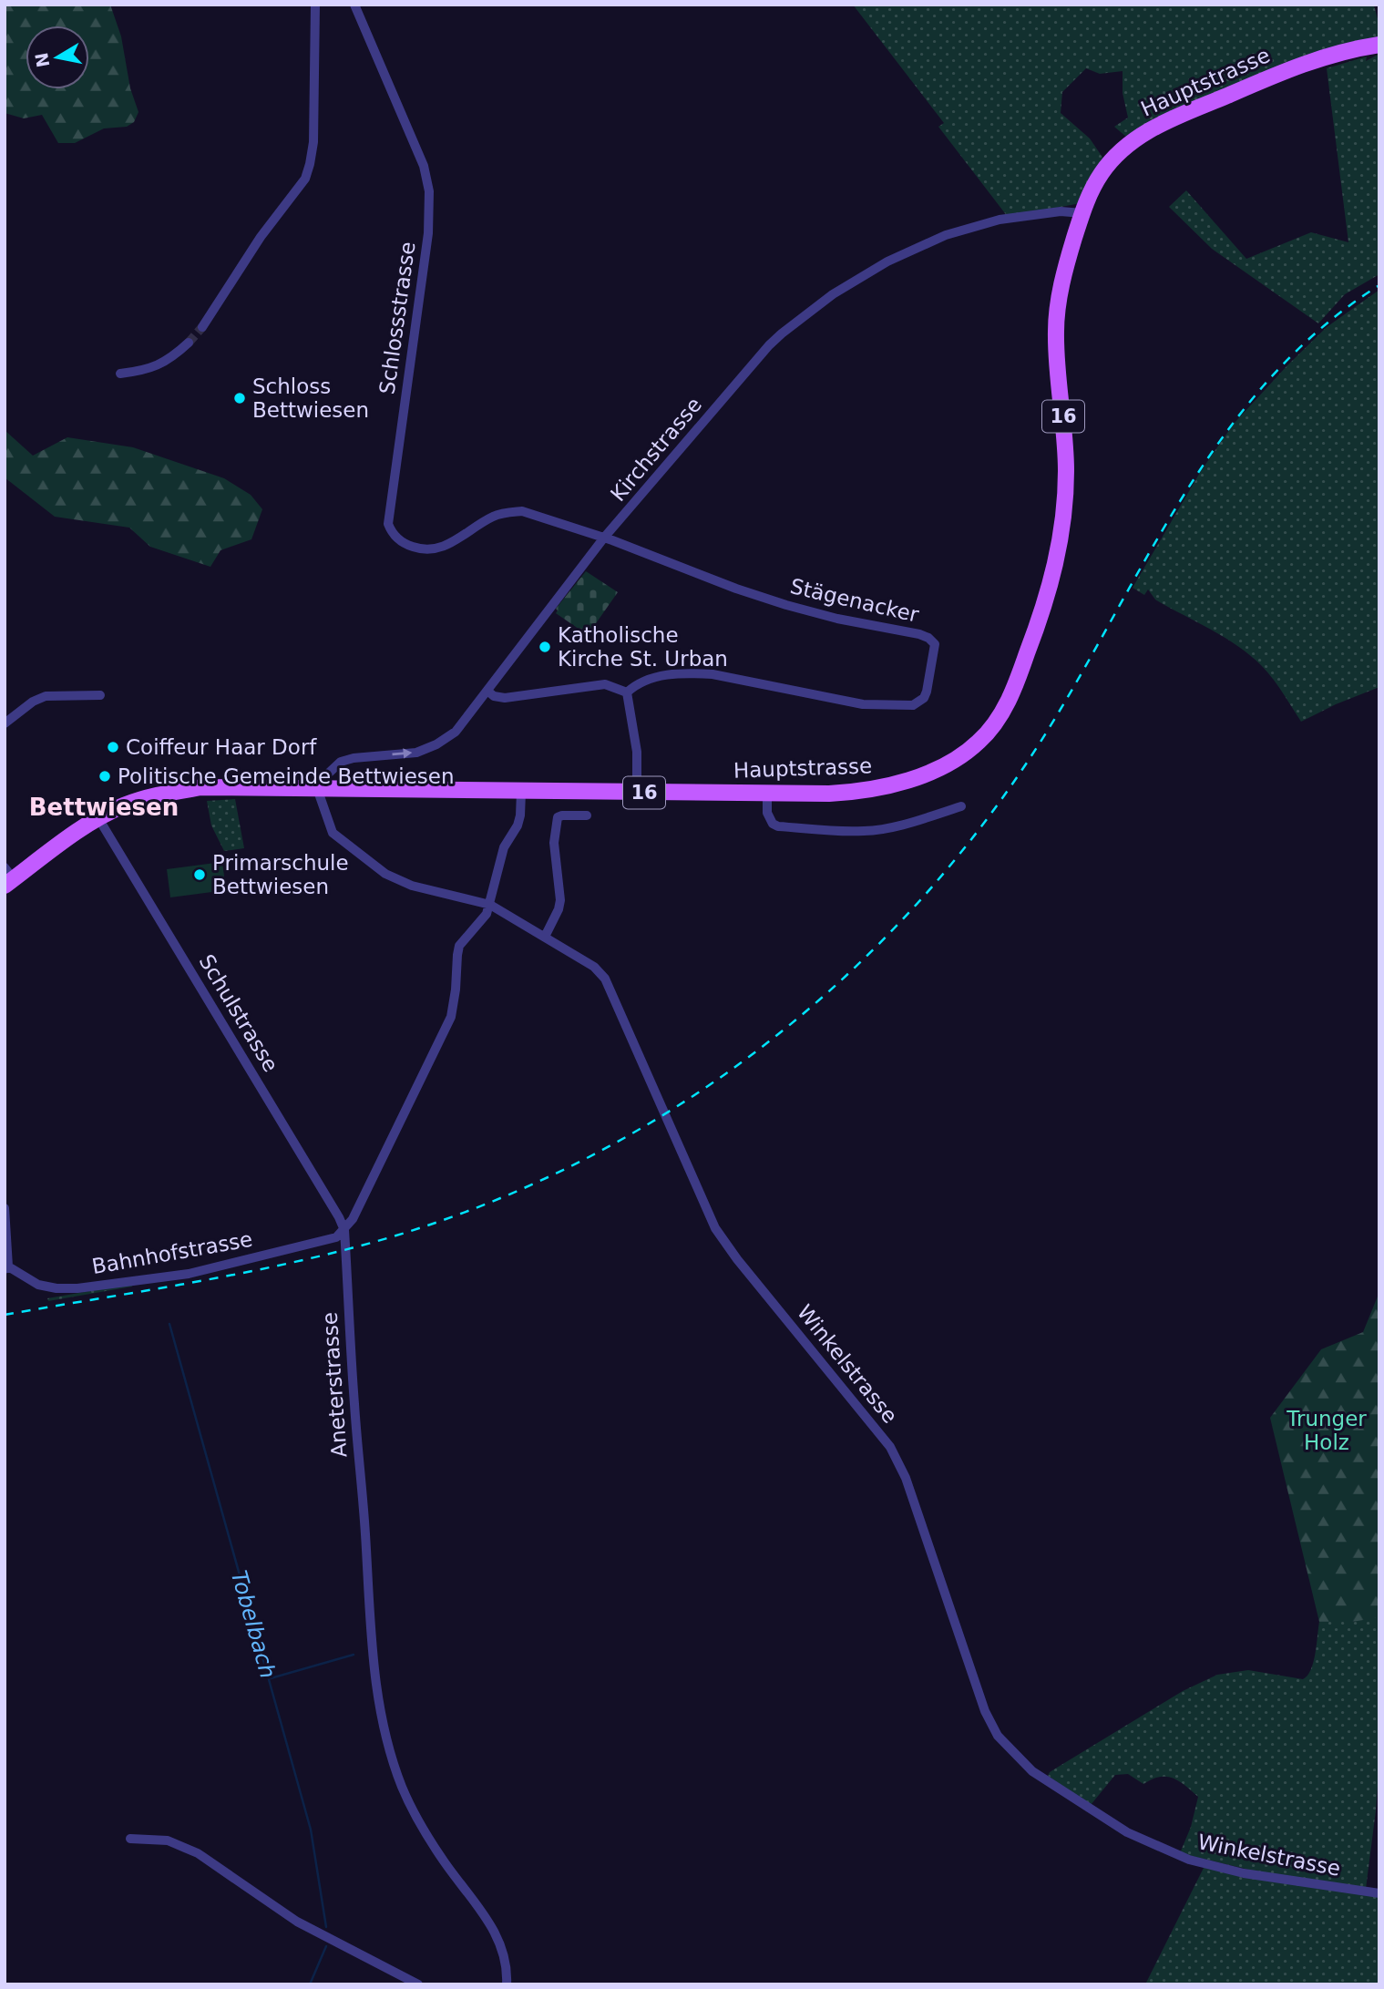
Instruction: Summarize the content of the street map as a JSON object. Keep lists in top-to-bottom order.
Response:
{
  "streets": {
    "main road": ["Hauptstrasse", "16"],
    "street": [
      "Schlossstrasse",
      "Kirchstrasse",
      "Stägenacker",
      "Schulstrasse",
      "Bahnhofstrasse",
      "Winkelstrasse",
      "Aneterstrasse"
    ]
  },
  "crossings": [
    ["Hauptstrasse", "Kirchstrasse"],
    ["Hauptstrasse", "Schulstrasse"],
    ["Hauptstrasse", "Winkelstrasse"],
    ["Schlossstrasse", "Kirchstrasse"],
    ["Schlossstrasse", "Stägenacker"],
    ["Kirchstrasse", "Stägenacker"],
    ["Kirchstrasse", "Winkelstrasse"],
    ["Schulstrasse", "Bahnhofstrasse"],
    ["Schulstrasse", "Aneterstrasse"],
    ["Bahnhofstrasse", "Aneterstrasse"]
  ],
  "districts": ["Bettwiesen"],
  "water": ["Tobelbach"],
  "parks": ["Trunger Holz"],
  "places": [
    "Schloss Bettwiesen",
    "Katholische Kirche St. Urban",
    "Coiffeur Haar Dorf",
    "Politische Gemeinde Bettwiesen",
    "Primarschule Bettwiesen"
  ],
  "north": "left"
}
